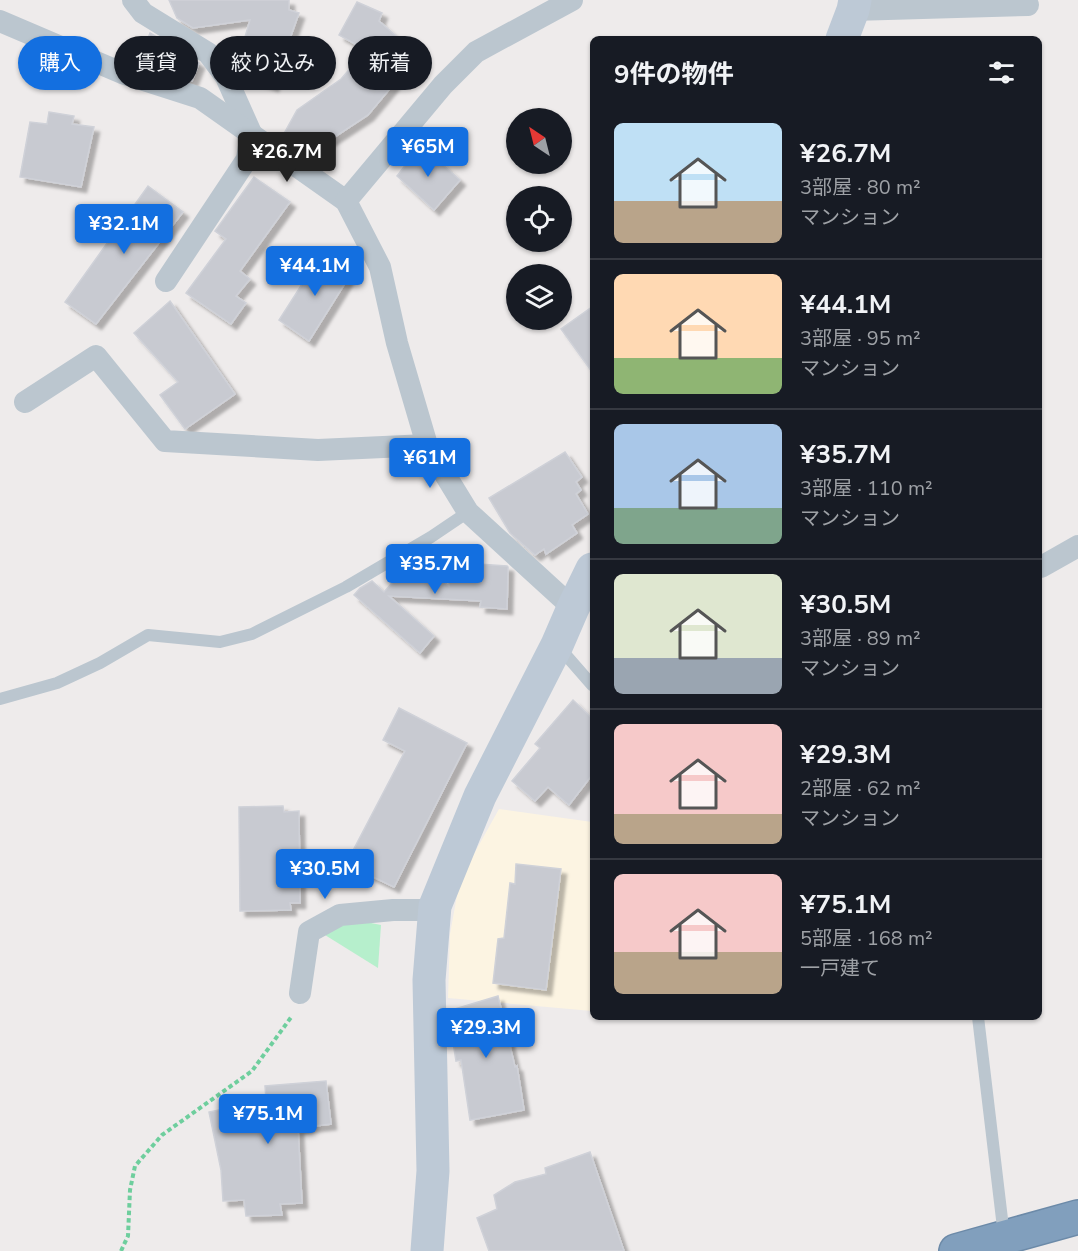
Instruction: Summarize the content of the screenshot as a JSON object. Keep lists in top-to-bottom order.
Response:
{
  "north": "top left",
  "page": {
    "chip": [
      "購入",
      "賃貸",
      "絞り込み",
      "新着"
    ],
    "heading": "9件の物件",
    "list": [
      {
        "name": "¥26.7M",
        "note": "3部屋 · 80 m² · マンション"
      },
      {
        "name": "¥44.1M",
        "note": "3部屋 · 95 m² · マンション"
      },
      {
        "name": "¥35.7M",
        "note": "3部屋 · 110 m² · マンション"
      },
      {
        "name": "¥30.5M",
        "note": "3部屋 · 89 m² · マンション"
      },
      {
        "name": "¥29.3M",
        "note": "2部屋 · 62 m² · マンション"
      },
      {
        "name": "¥75.1M",
        "note": "5部屋 · 168 m² · 一戸建て"
      }
    ],
    "price": [
      "¥65M",
      "¥26.7M",
      "¥32.1M",
      "¥44.1M",
      "¥61M",
      "¥35.7M",
      "¥30.5M",
      "¥29.3M",
      "¥75.1M"
    ]
  }
}
